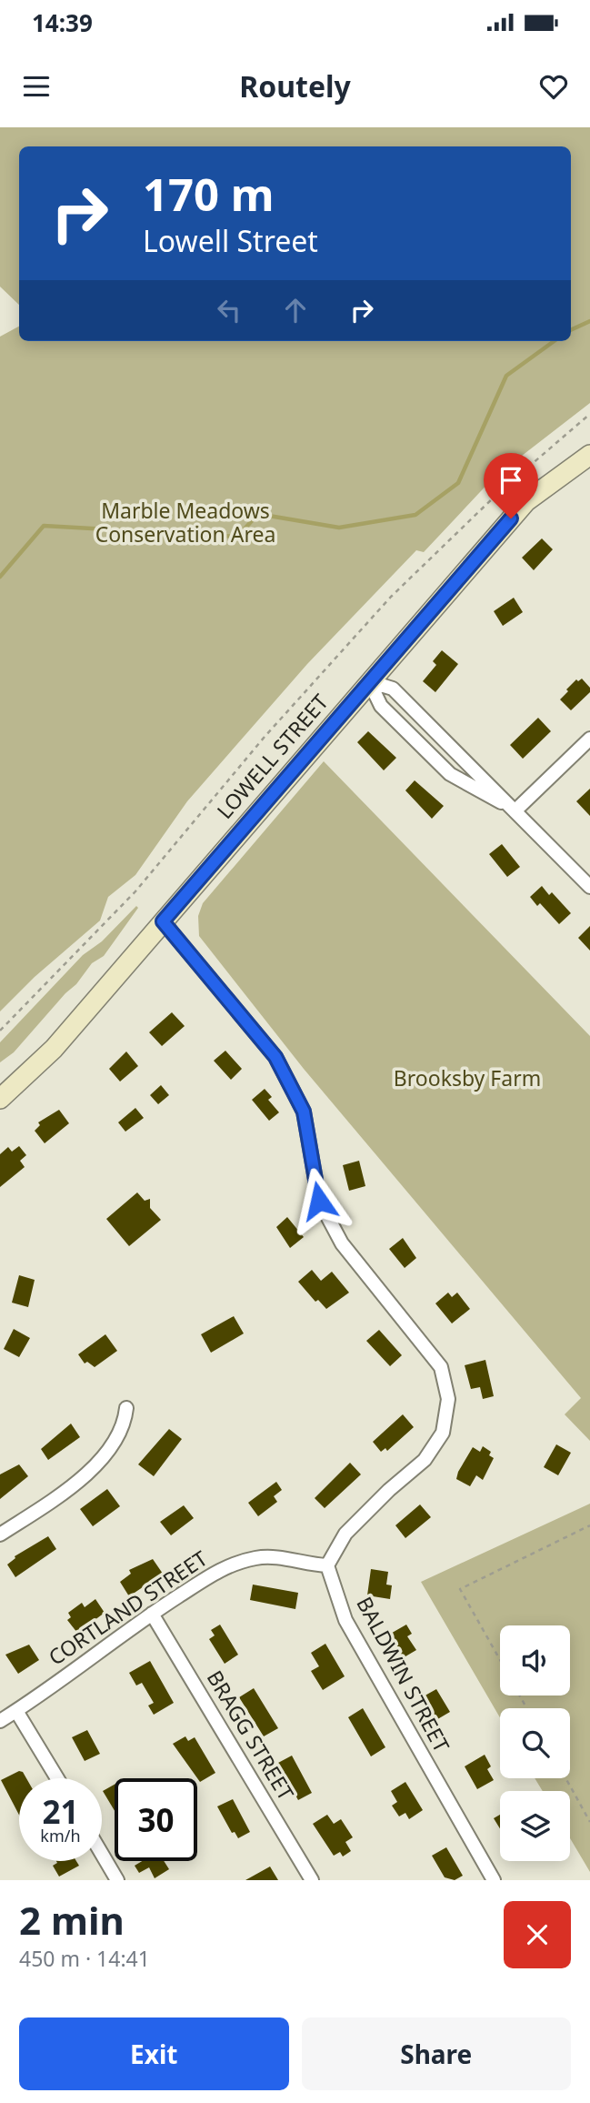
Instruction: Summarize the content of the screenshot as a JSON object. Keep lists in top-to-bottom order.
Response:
{
  "streets": {
    "main road": ["LOWELL STREET"],
    "street": ["CORTLAND STREET", "BALDWIN STREET", "BRAGG STREET"]
  },
  "crossings": [
    ["CORTLAND STREET", "BALDWIN STREET"],
    ["CORTLAND STREET", "BRAGG STREET"]
  ],
  "parks": ["Marble Meadows Conservation Area", "Brooksby Farm"],
  "page": {
    "status": "14:39",
    "header": "Routely",
    "turn": ["170 m", "Lowell Street"],
    "speed": "21 km/h",
    "limit": "30",
    "heading": ["2 min", "450 m · 14:41"],
    "buttons": ["Exit", "Share"]
  }
}
